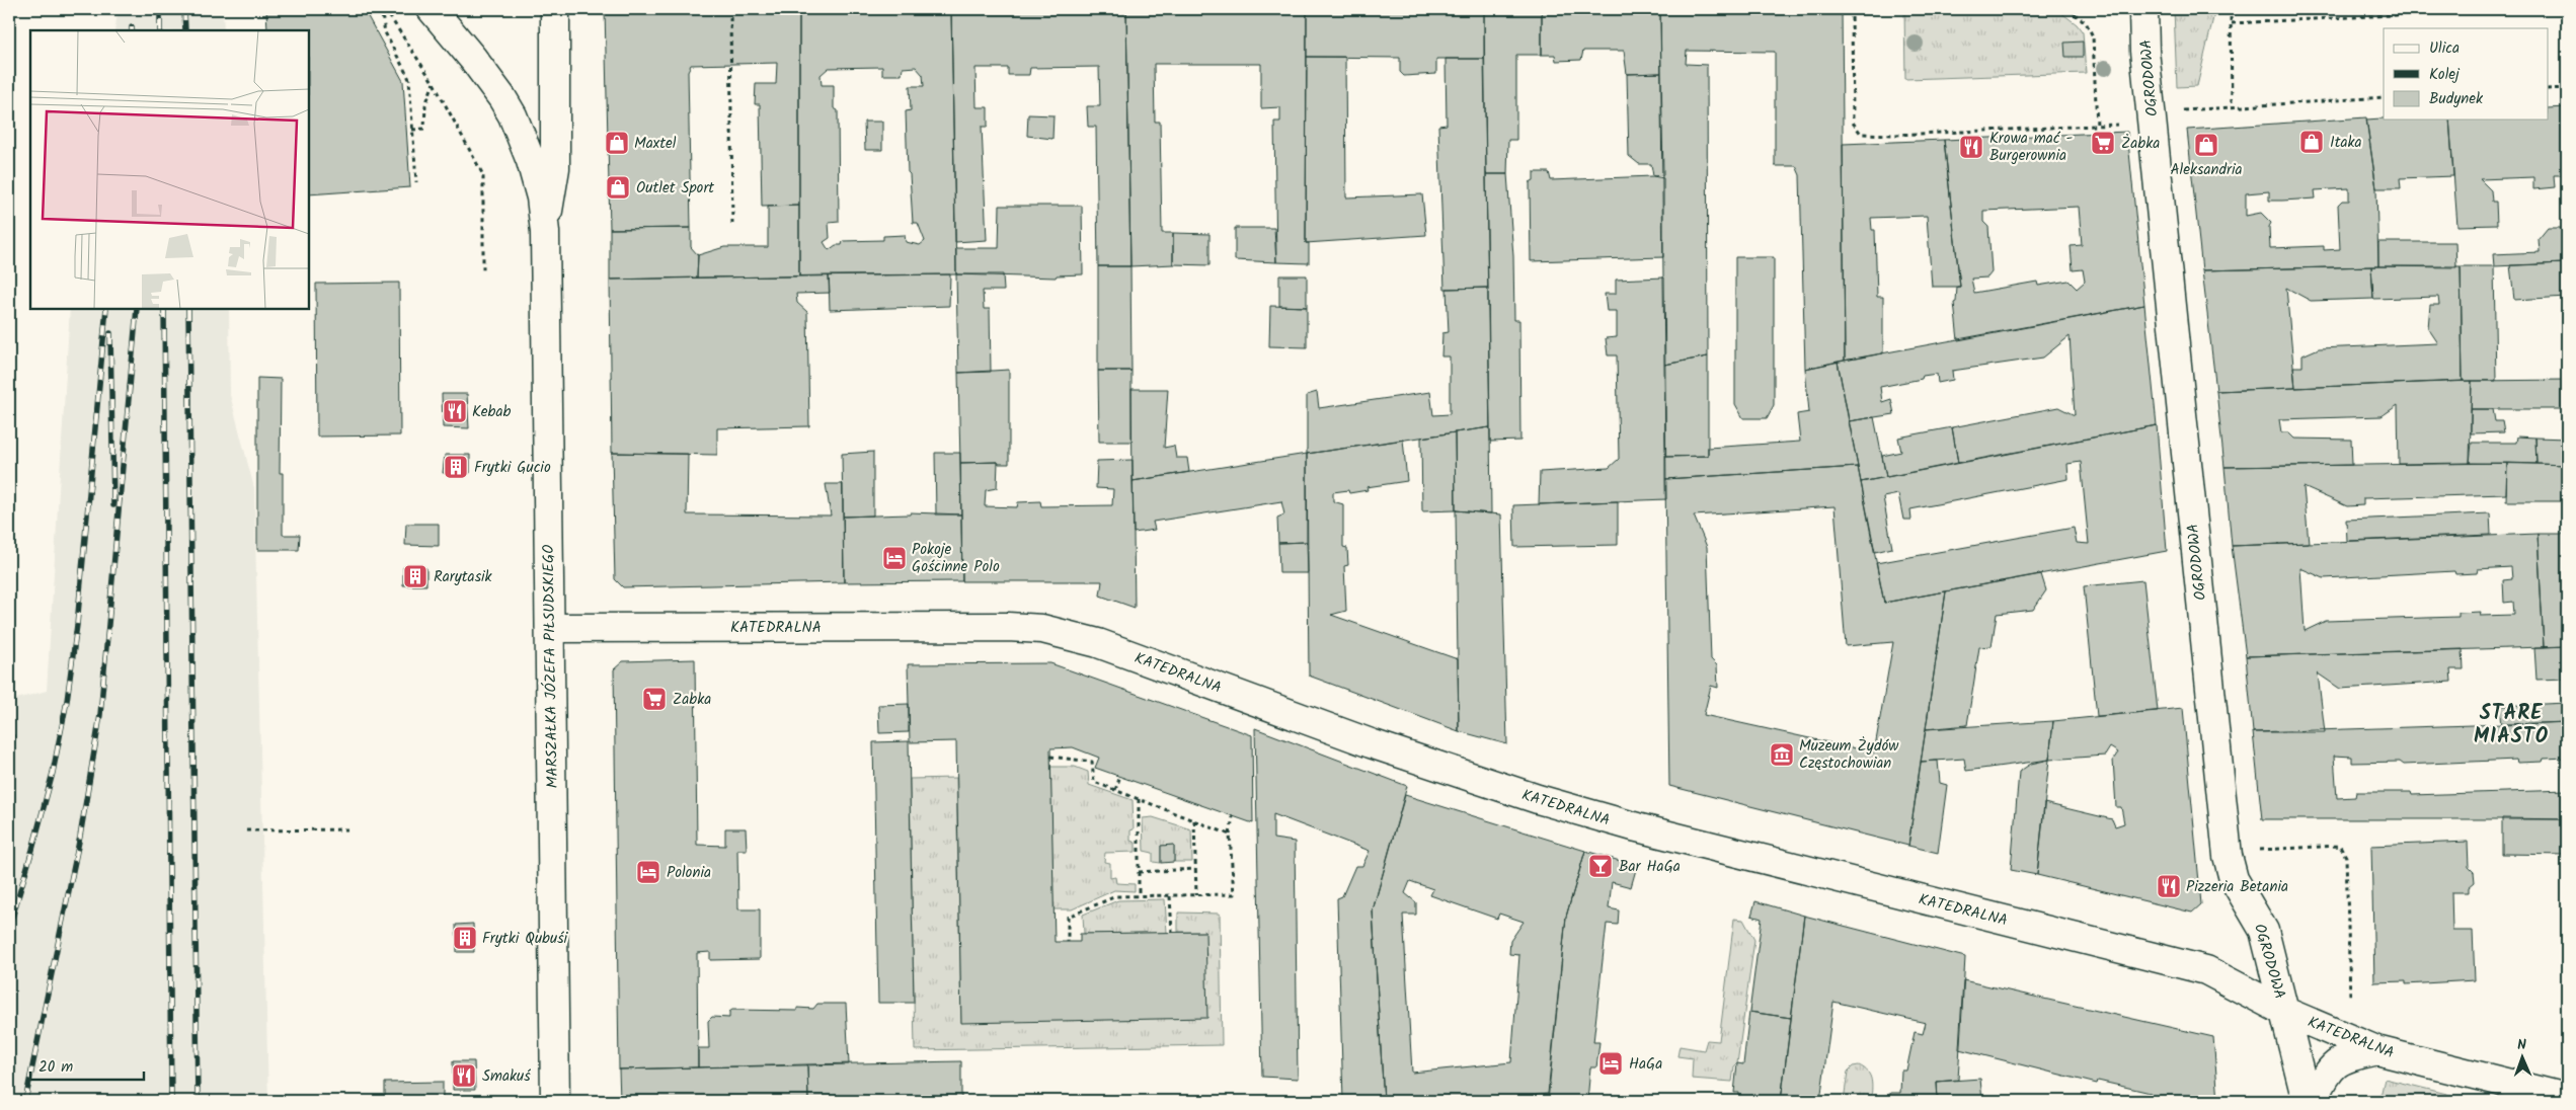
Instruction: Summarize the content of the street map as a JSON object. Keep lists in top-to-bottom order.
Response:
{
  "streets": {
    "street": ["OGRODOWA", "KATEDRALNA", "MARSZAŁKA JÓZEFA PIŁSUDSKIEGO"]
  },
  "crossings": [
    ["OGRODOWA", "KATEDRALNA"],
    ["KATEDRALNA", "MARSZAŁKA JÓZEFA PIŁSUDSKIEGO"]
  ],
  "districts": ["STARE MIASTO"],
  "places": {
    "shop": [
      "Itaka",
      "Maxtel",
      "Aleksandria",
      "Outlet Sport"
    ],
    "supermarket": ["Żabka", "Zabka"],
    "restaurant": [
      "Krowa mać - Burgerownia",
      "Kebab",
      "Pizzeria Betania",
      "Smakuś"
    ],
    "building": ["Frytki Gucio", "Rarytasik", "Frytki Qubuśi"],
    "hotel": ["Pokoje Gościnne Polo", "Polonia", "HaGa"],
    "museum": ["Muzeum Żydów Częstochowian"],
    "bar": ["Bar HaGa"]
  },
  "legend": ["Ulica", "Kolej", "Budynek"],
  "scale_bar": "20 m",
  "north": "top"
}
